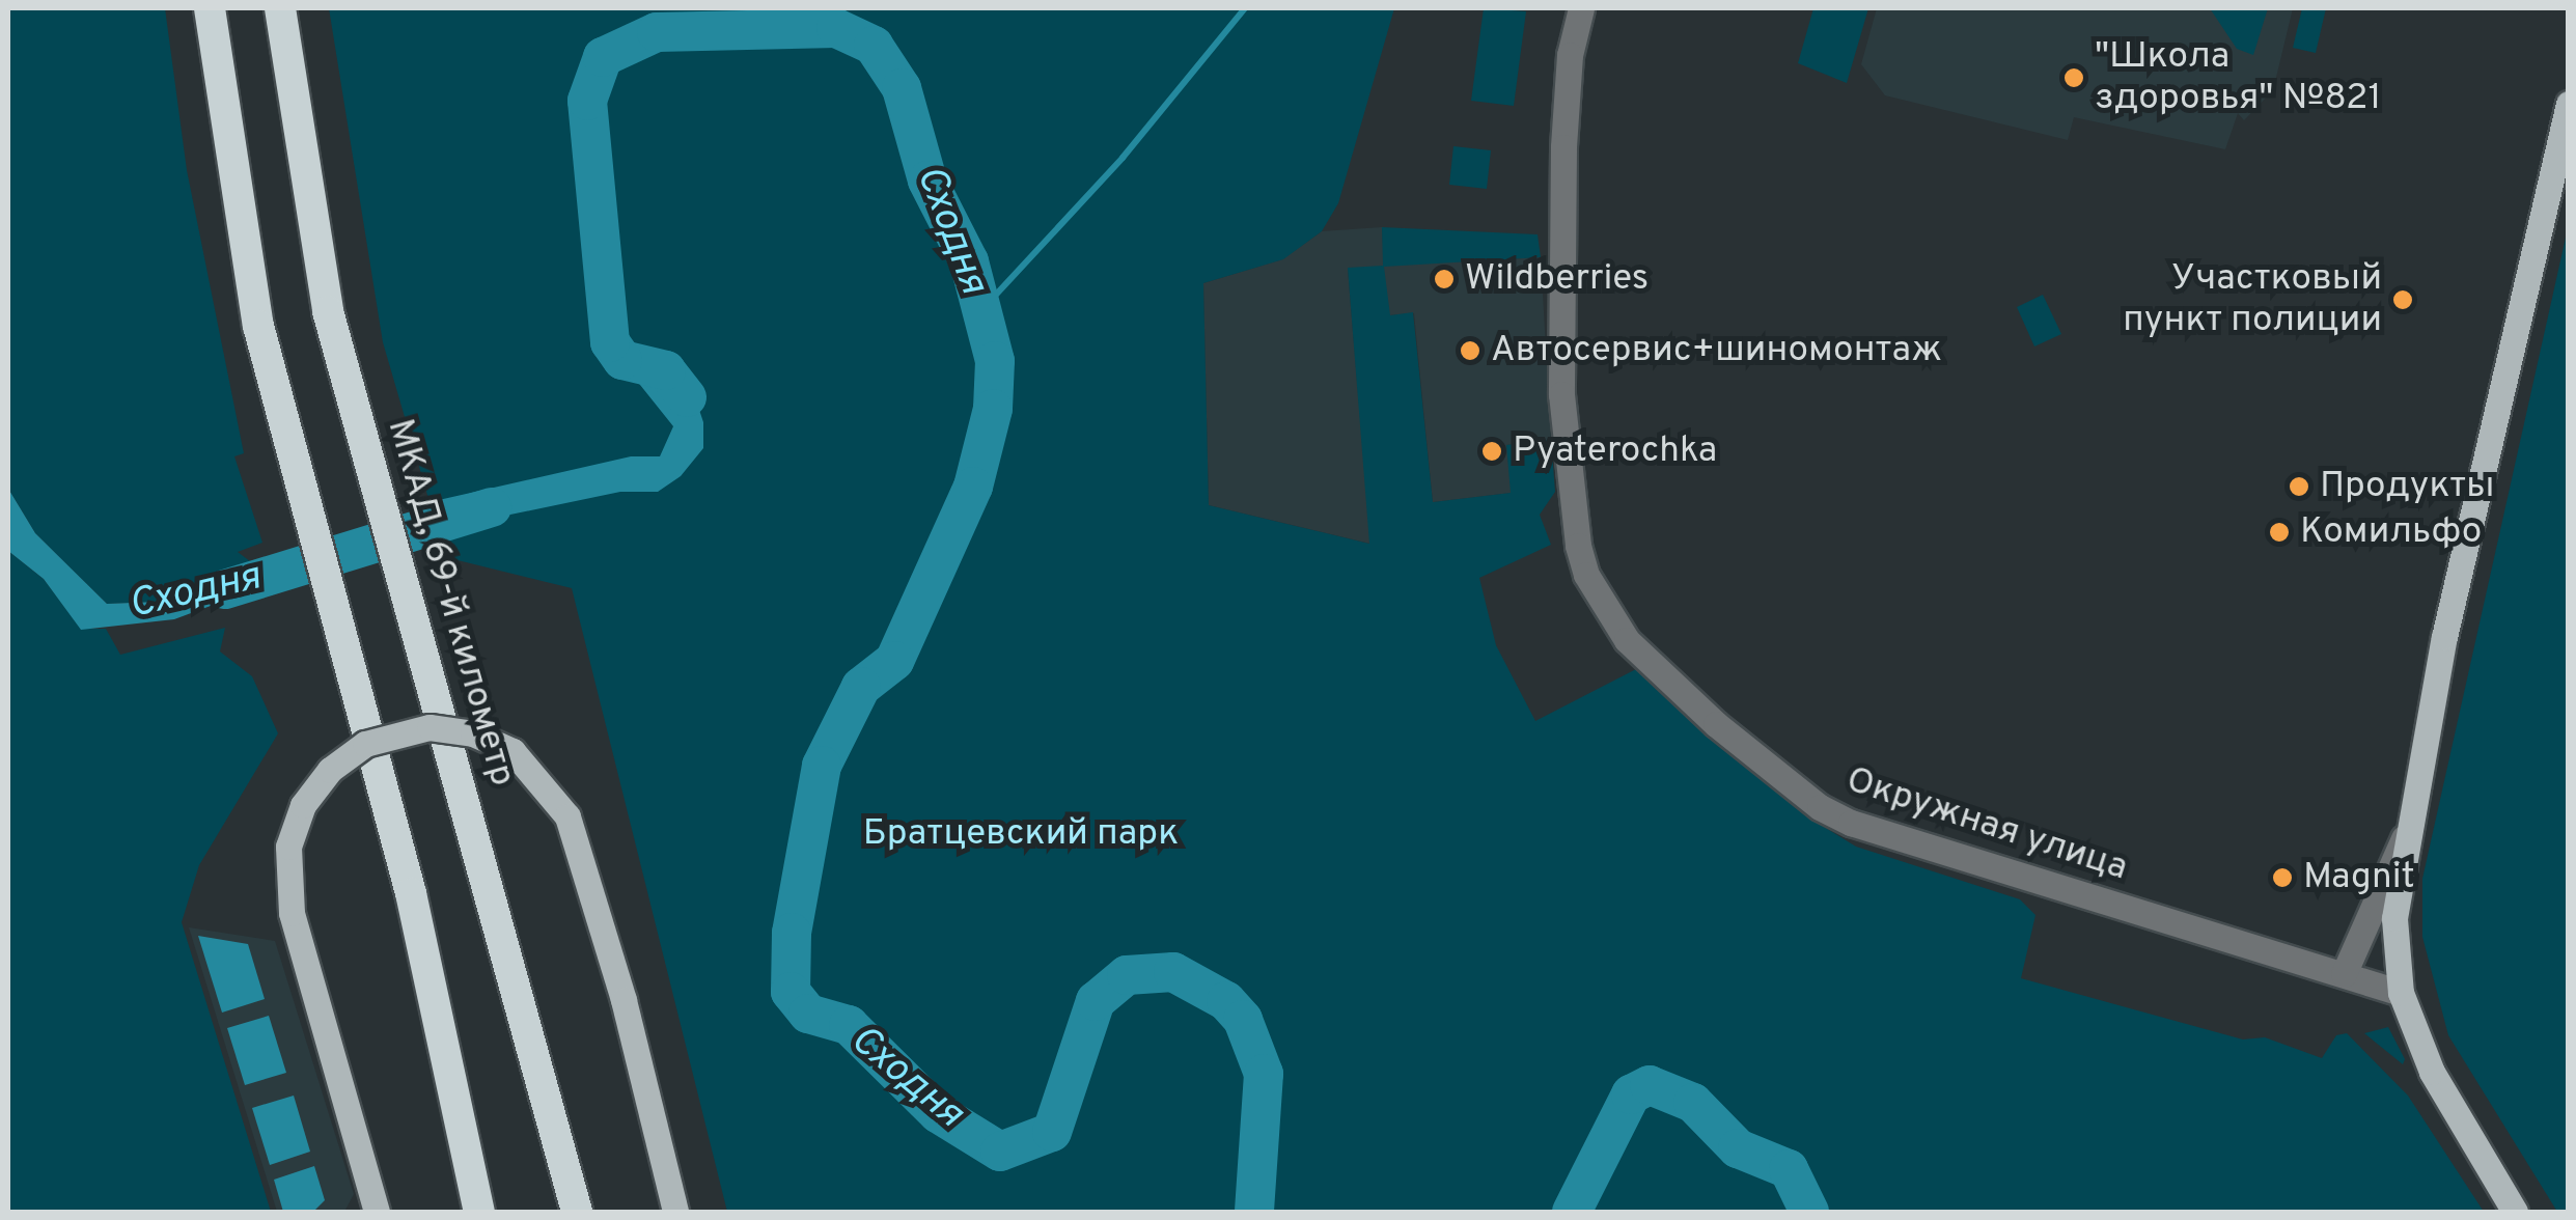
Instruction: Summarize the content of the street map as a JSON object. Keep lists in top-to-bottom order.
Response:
{
  "streets": {
    "highway": ["МКАД, 69-й километр"],
    "street": ["Окружная улица"]
  },
  "water": ["Сходня"],
  "parks": ["Братцевский парк"],
  "places": [
    "\"Школа здоровья\" №821",
    "Wildberries",
    "Участковый пункт полиции",
    "Автосервис+шиномонтаж",
    "Pyaterochka",
    "Продукты",
    "Комильфо",
    "Magnit"
  ]
}
